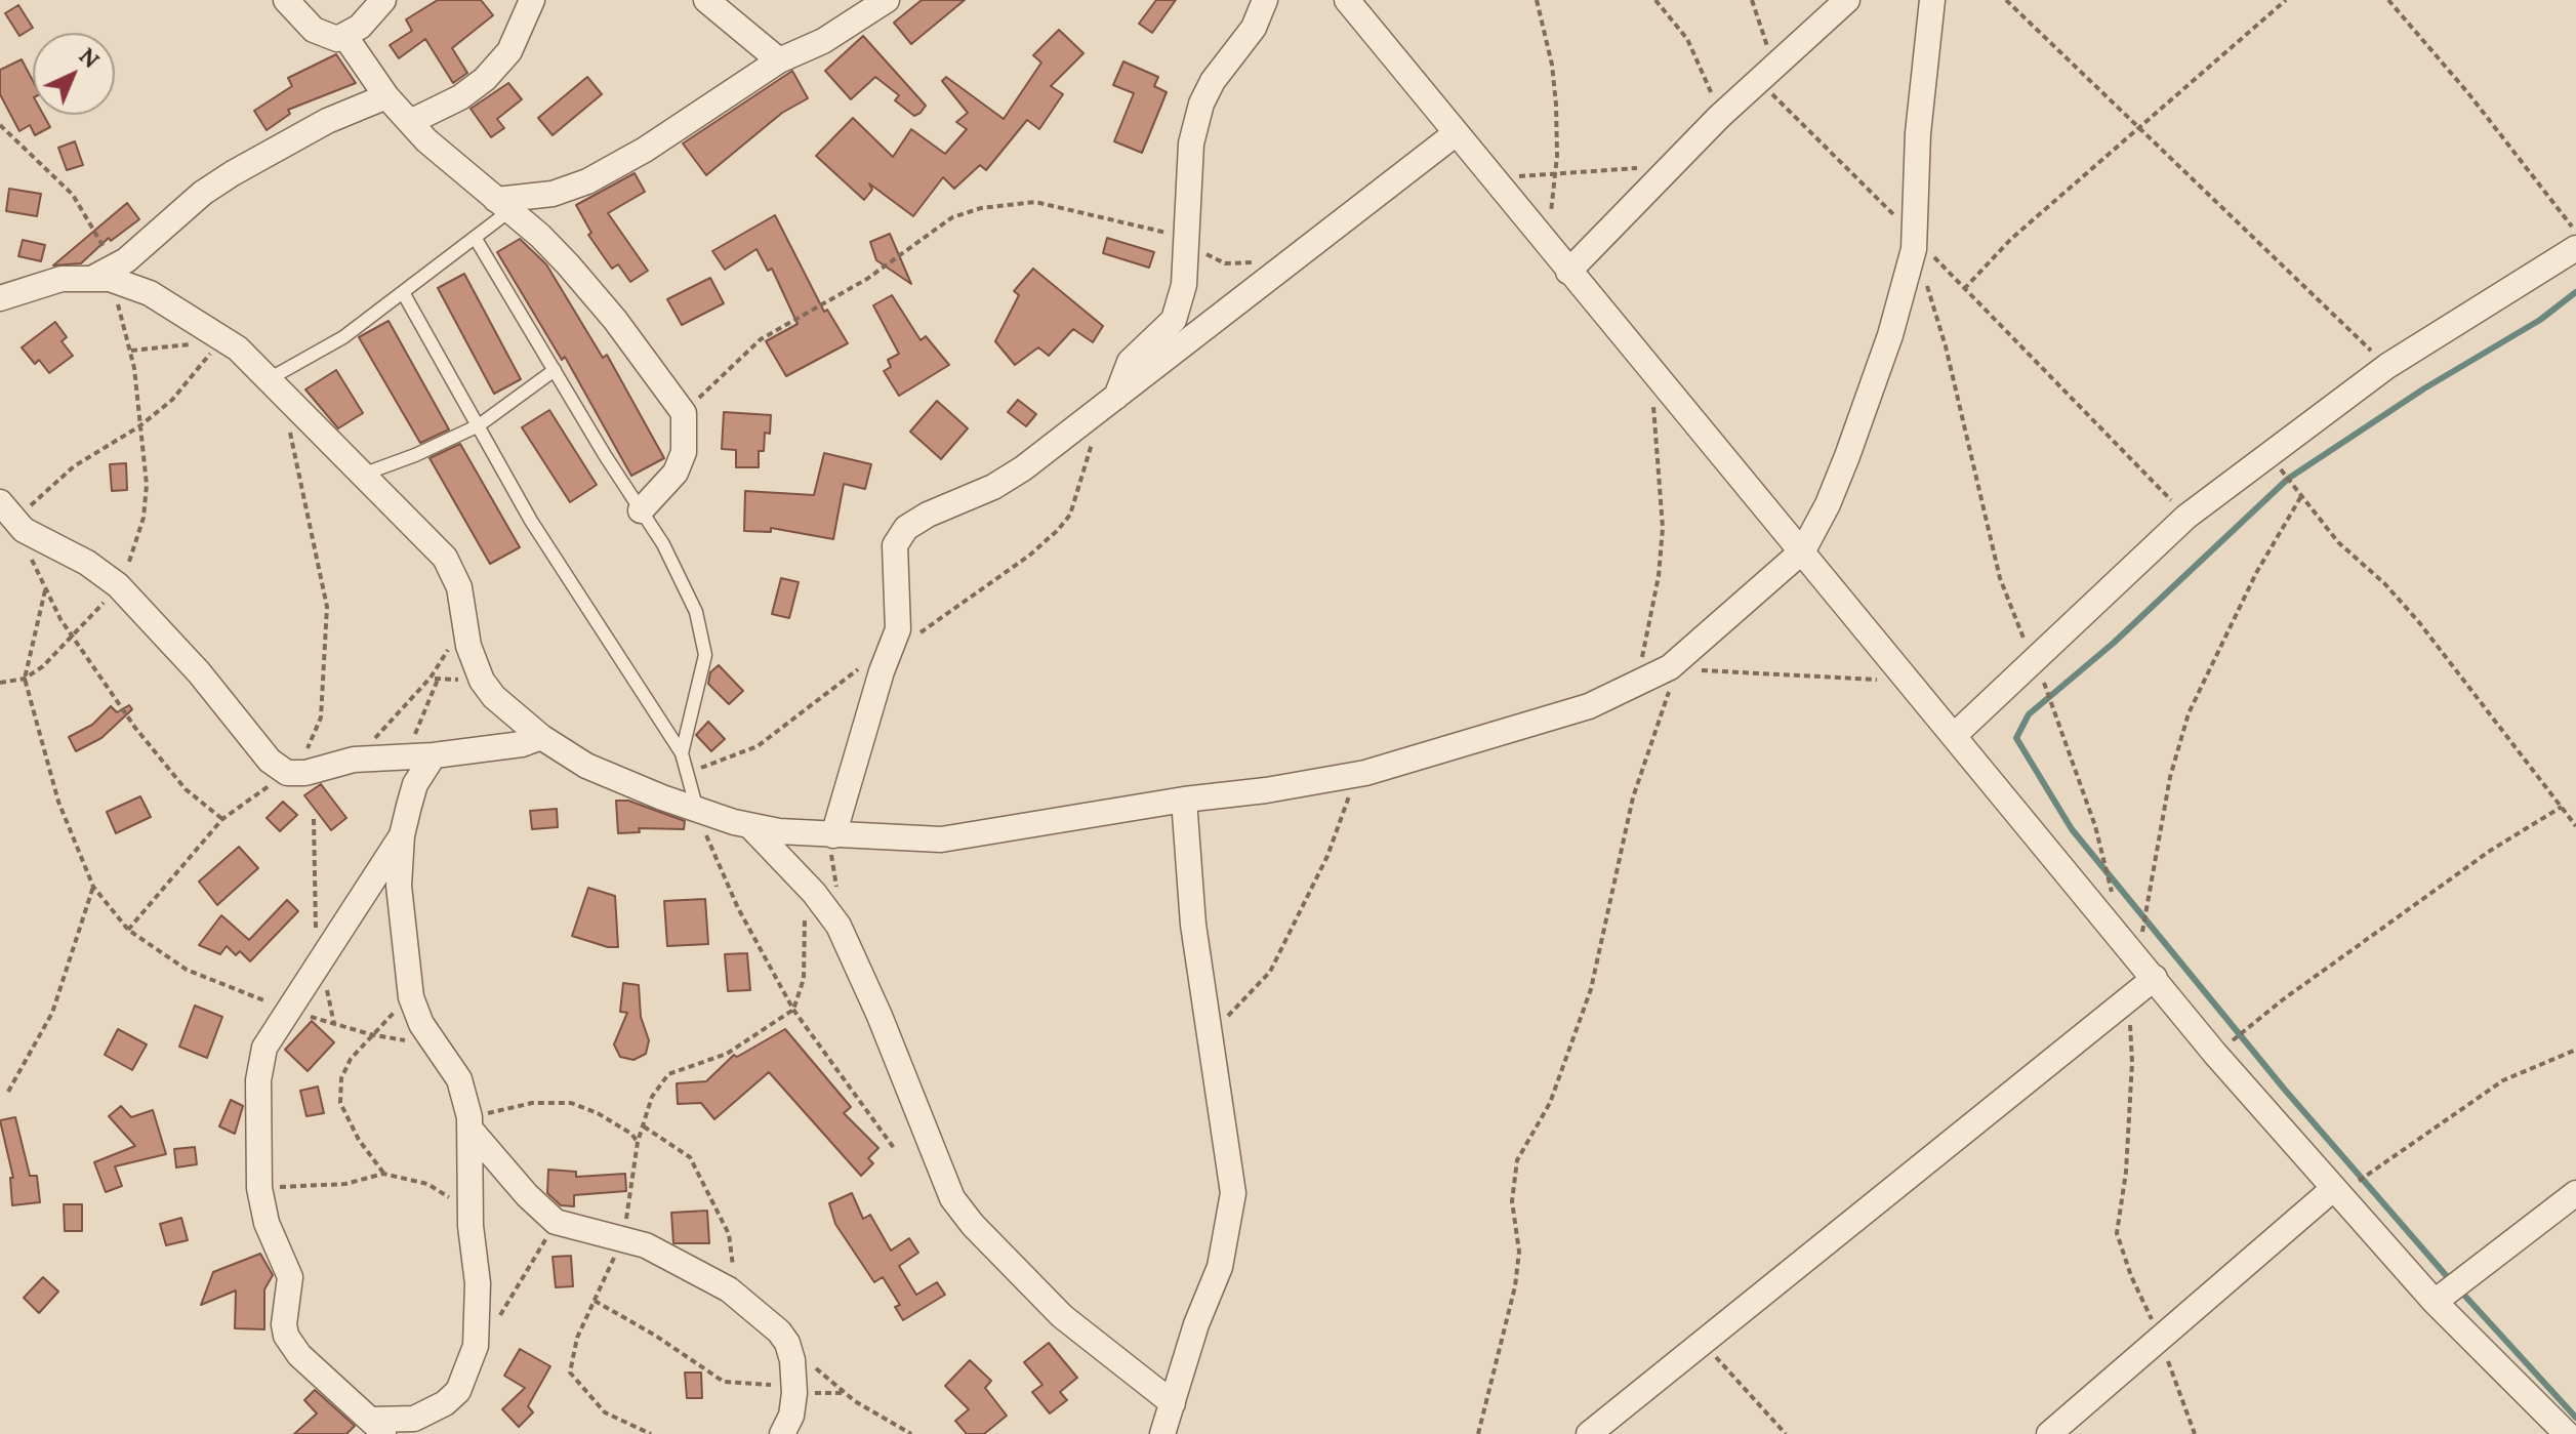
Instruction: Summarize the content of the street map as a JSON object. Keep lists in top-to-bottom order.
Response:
{
  "north": "top right"
}
